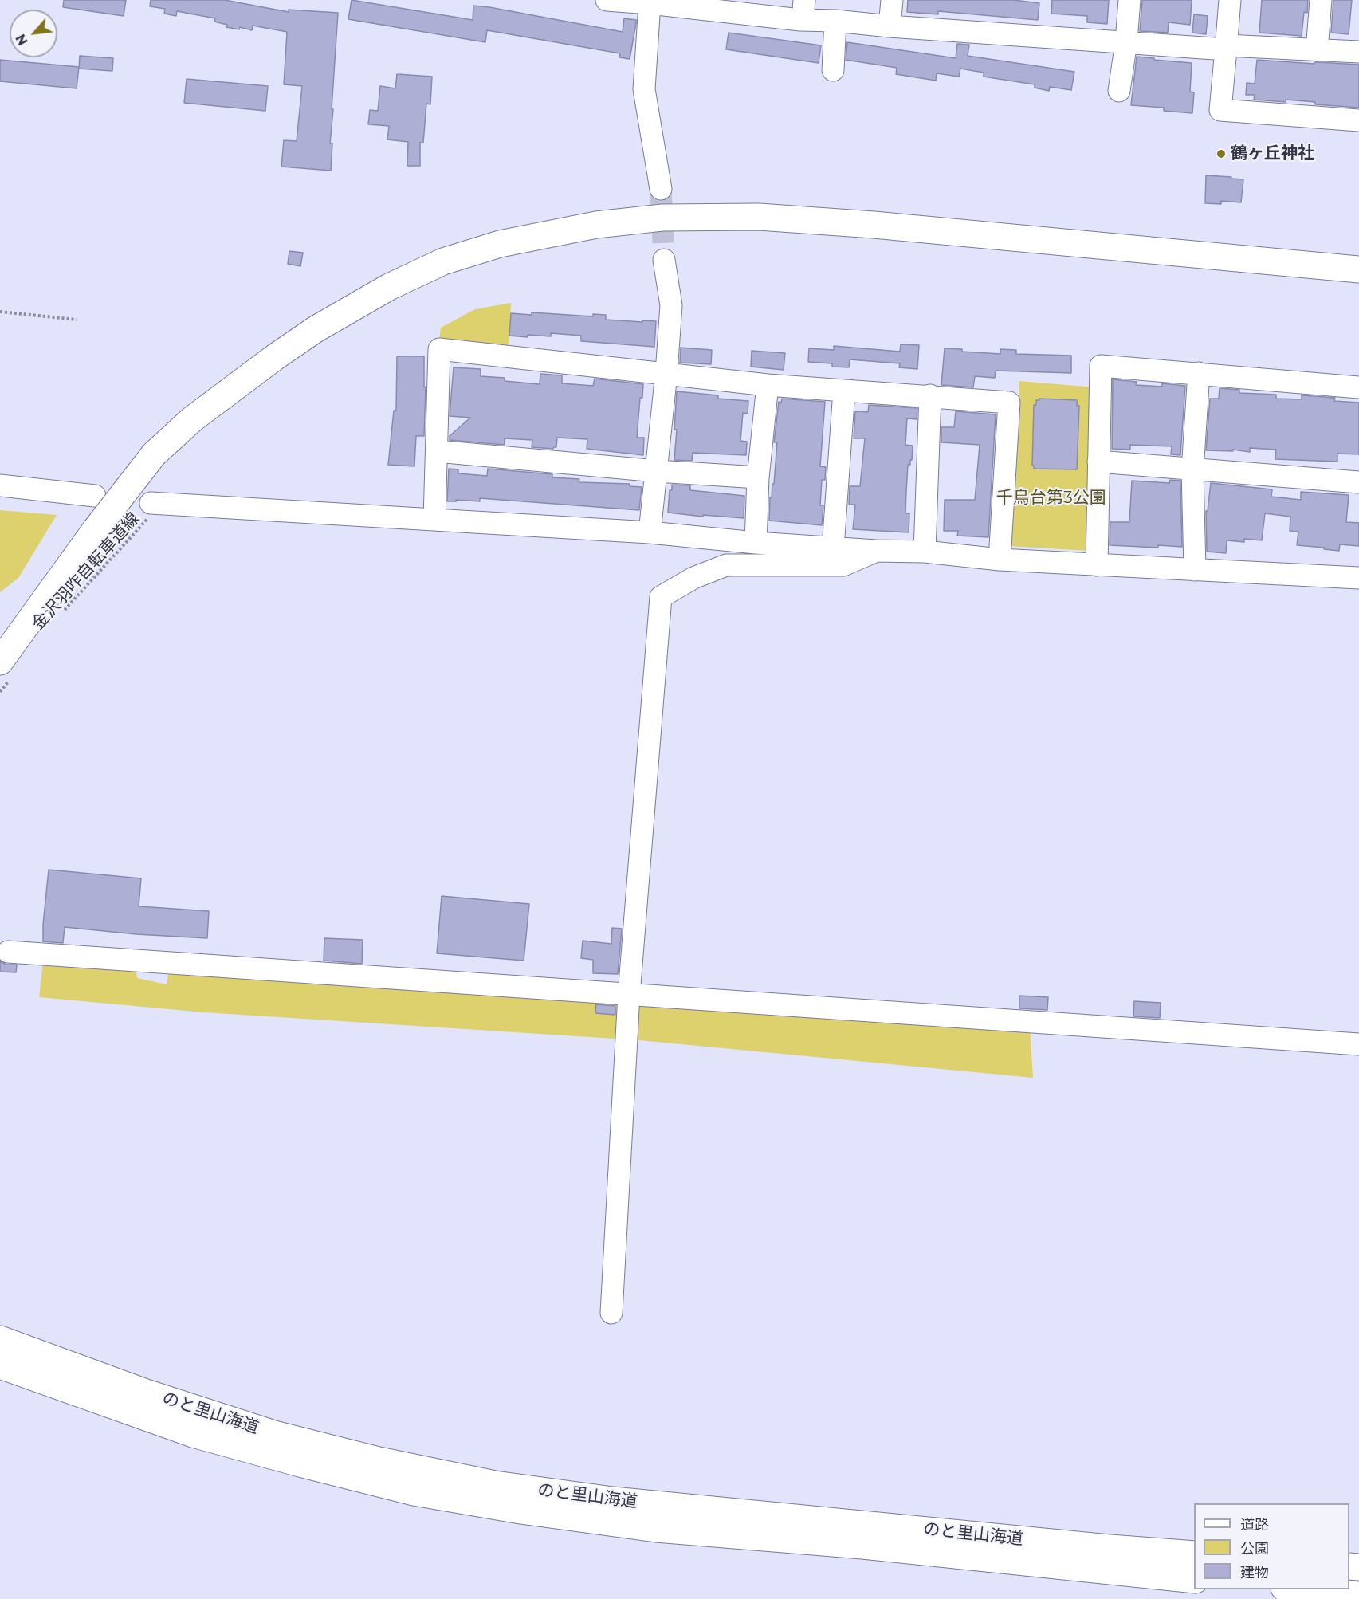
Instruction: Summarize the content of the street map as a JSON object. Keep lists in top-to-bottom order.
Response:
{
  "streets": {
    "highway": ["のと里山海道"],
    "path": ["金沢羽咋自転車道線"]
  },
  "parks": ["千鳥台第3公園"],
  "places": ["鶴ヶ丘神社"],
  "legend": ["道路", "公園", "建物"],
  "north": "bottom left"
}
